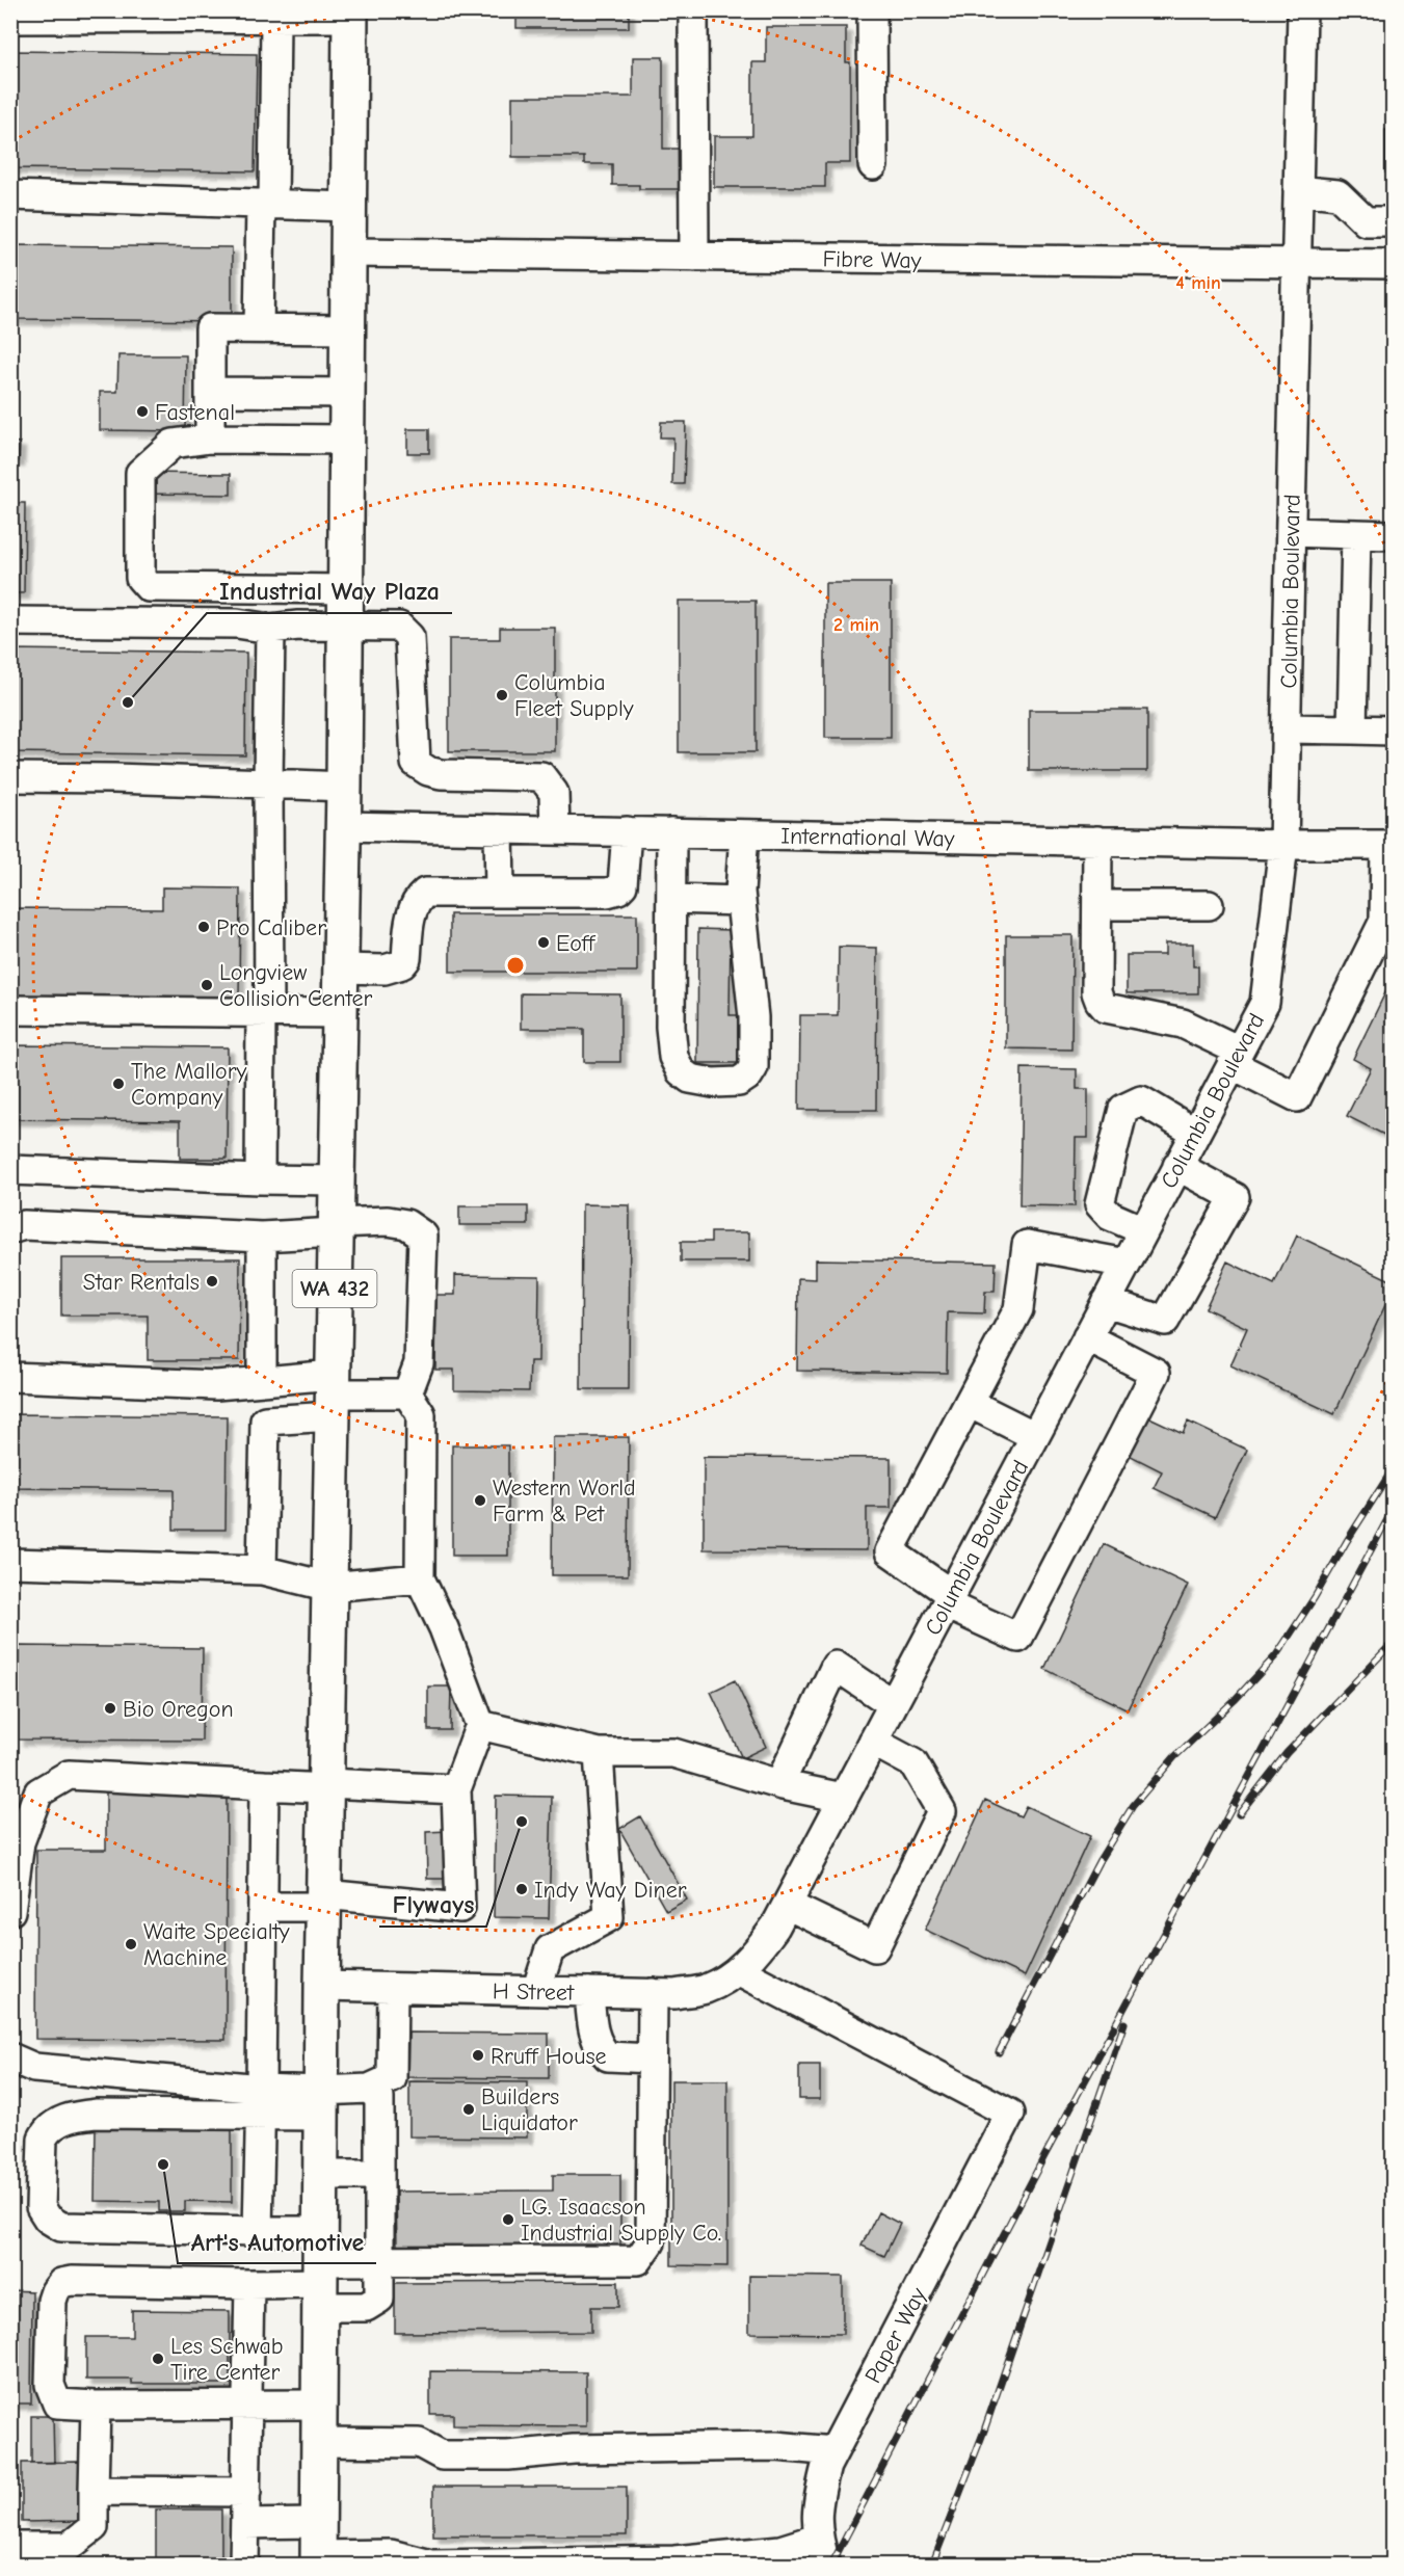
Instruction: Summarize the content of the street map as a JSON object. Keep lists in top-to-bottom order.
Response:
{
  "streets": {
    "highway": ["WA 432"],
    "street": [
      "Fibre Way",
      "Columbia Boulevard",
      "International Way",
      "H Street",
      "Paper Way"
    ]
  },
  "crossings": [
    ["Fibre Way", "Columbia Boulevard"],
    ["Fibre Way", "WA 432"],
    ["Columbia Boulevard", "International Way"],
    ["Columbia Boulevard", "H Street"],
    ["Columbia Boulevard", "Paper Way"],
    ["International Way", "WA 432"],
    ["WA 432", "H Street"],
    ["H Street", "Paper Way"]
  ],
  "places": [
    "Fastenal",
    "Columbia Fleet Supply",
    "Industrial Way Plaza",
    "Pro Caliber",
    "Eoff",
    "Longview Collision Center",
    "The Mallory Company",
    "Star Rentals",
    "Western World Farm & Pet",
    "Bio Oregon",
    "Flyways",
    "Indy Way Diner",
    "Waite Specialty Machine",
    "Rruff House",
    "Builders Liquidator",
    "Art's Automotive",
    "LG. Isaacson Industrial Supply Co.",
    "Les Schwab Tire Center"
  ],
  "rings": ["4 min", "2 min"]
}
